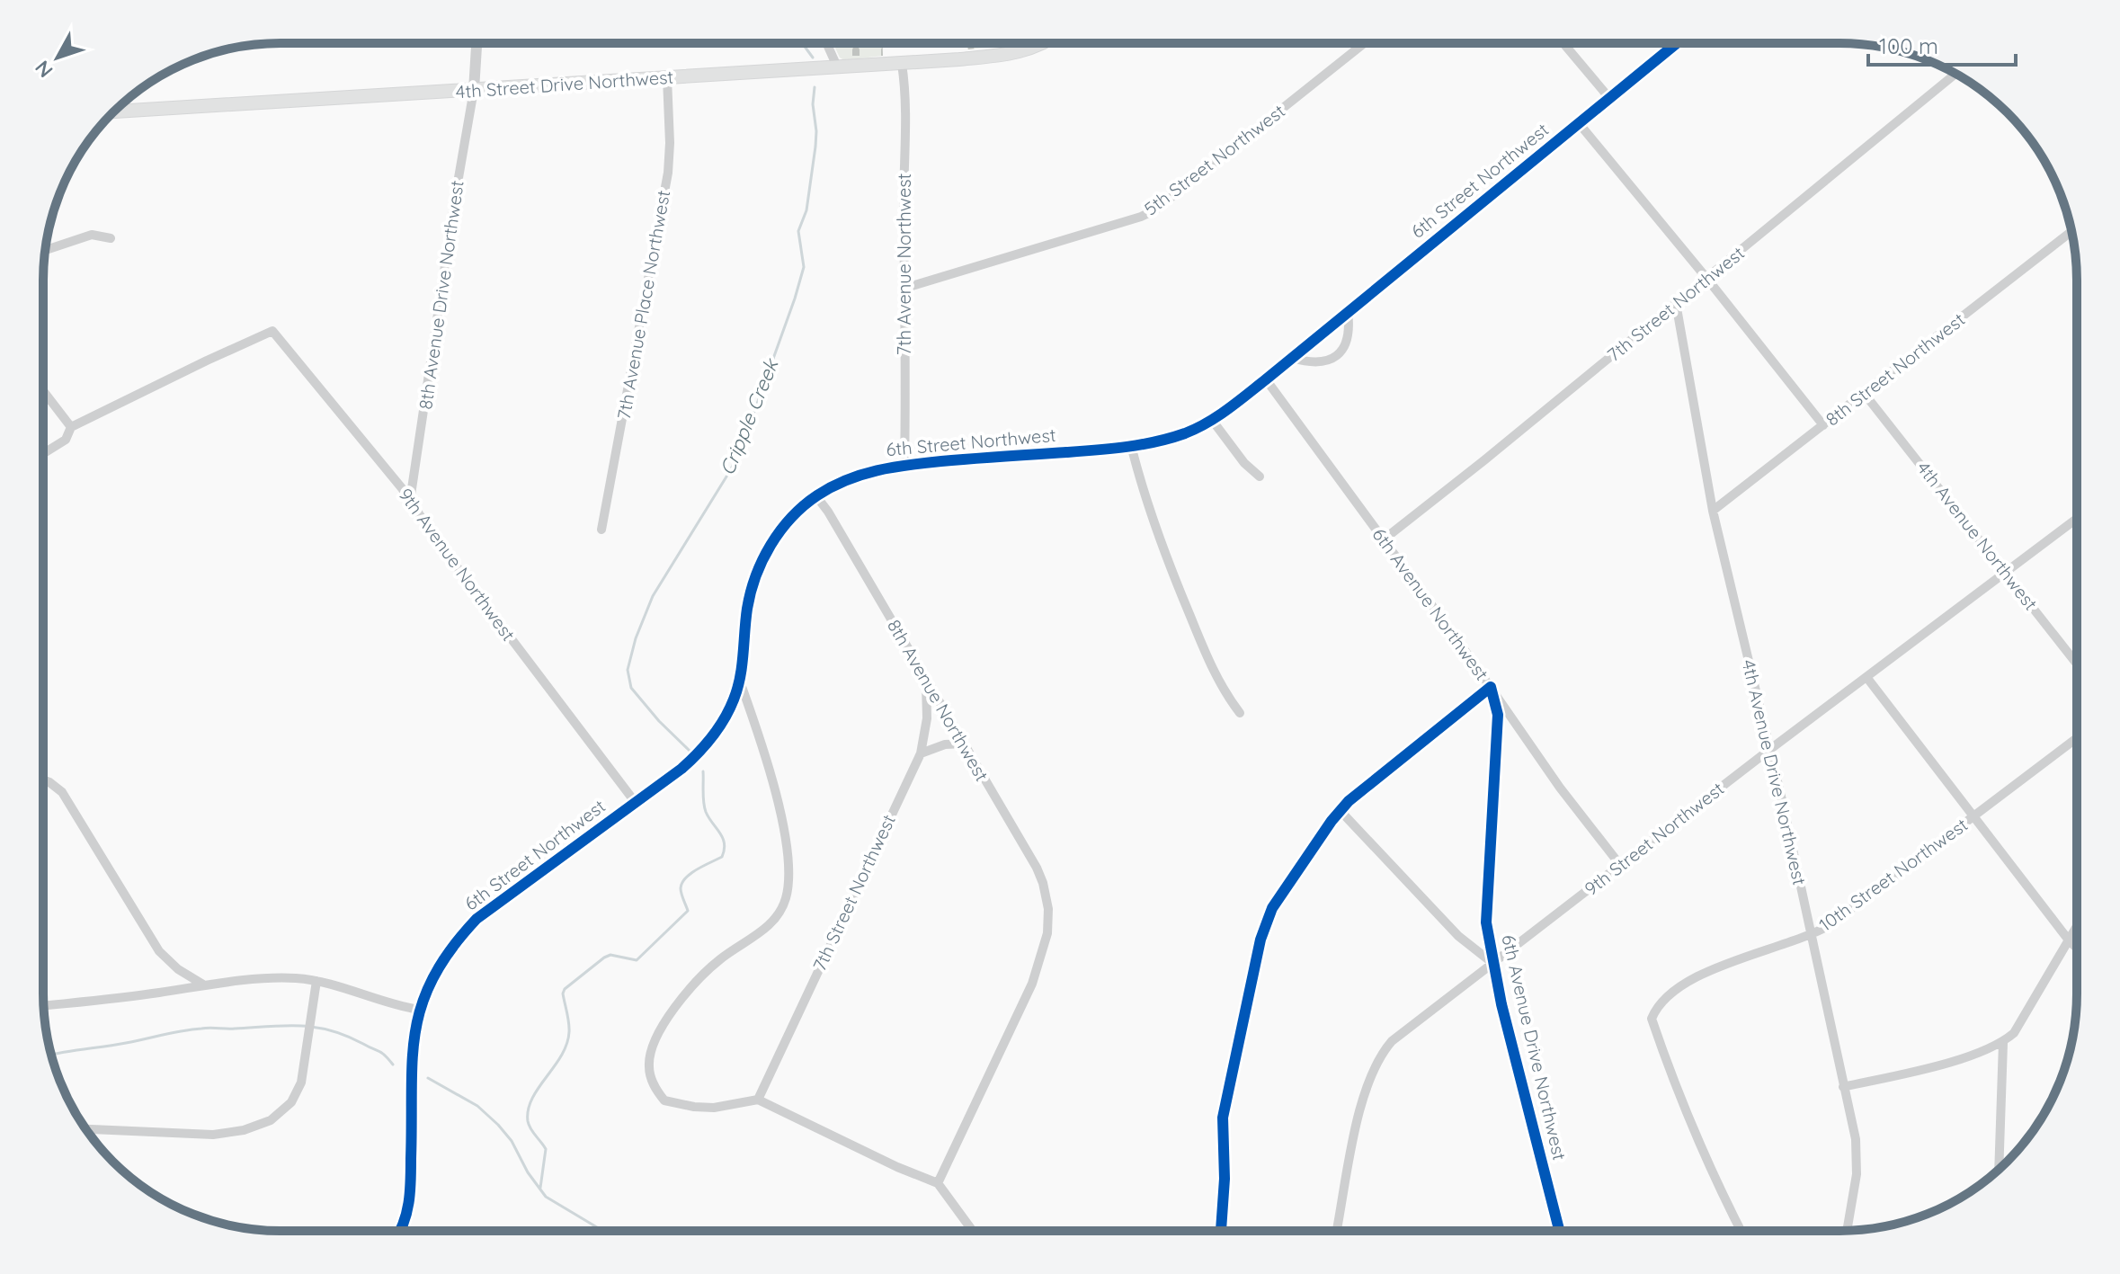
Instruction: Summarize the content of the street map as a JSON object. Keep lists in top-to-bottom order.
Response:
{
  "streets": {
    "main road": ["4th Street Drive Northwest"],
    "street": [
      "5th Street Northwest",
      "6th Street Northwest",
      "7th Avenue Northwest",
      "8th Avenue Drive Northwest",
      "7th Street Northwest",
      "7th Avenue Place Northwest",
      "8th Street Northwest",
      "4th Avenue Northwest",
      "9th Avenue Northwest",
      "6th Avenue Northwest",
      "8th Avenue Northwest",
      "4th Avenue Drive Northwest",
      "9th Street Northwest",
      "10th Street Northwest",
      "6th Avenue Drive Northwest"
    ]
  },
  "crossings": [
    ["4th Street Drive Northwest", "7th Avenue Northwest"],
    ["4th Street Drive Northwest", "8th Avenue Drive Northwest"],
    ["4th Street Drive Northwest", "7th Avenue Place Northwest"],
    ["5th Street Northwest", "7th Avenue Northwest"],
    ["6th Street Northwest", "7th Avenue Northwest"],
    ["6th Street Northwest", "9th Avenue Northwest"],
    ["6th Street Northwest", "6th Avenue Northwest"],
    ["6th Street Northwest", "8th Avenue Northwest"],
    ["8th Avenue Drive Northwest", "9th Avenue Northwest"],
    ["7th Street Northwest", "6th Avenue Northwest"],
    ["7th Street Northwest", "8th Avenue Northwest"],
    ["7th Street Northwest", "4th Avenue Drive Northwest"],
    ["8th Street Northwest", "4th Avenue Northwest"],
    ["8th Street Northwest", "4th Avenue Drive Northwest"],
    ["4th Avenue Northwest", "9th Street Northwest"],
    ["6th Avenue Northwest", "9th Street Northwest"],
    ["6th Avenue Northwest", "6th Avenue Drive Northwest"],
    ["4th Avenue Drive Northwest", "9th Street Northwest"],
    ["4th Avenue Drive Northwest", "10th Street Northwest"],
    ["9th Street Northwest", "6th Avenue Drive Northwest"]
  ],
  "water": ["Cripple Creek"],
  "scale_bar": "100 m",
  "north": "bottom left"
}
